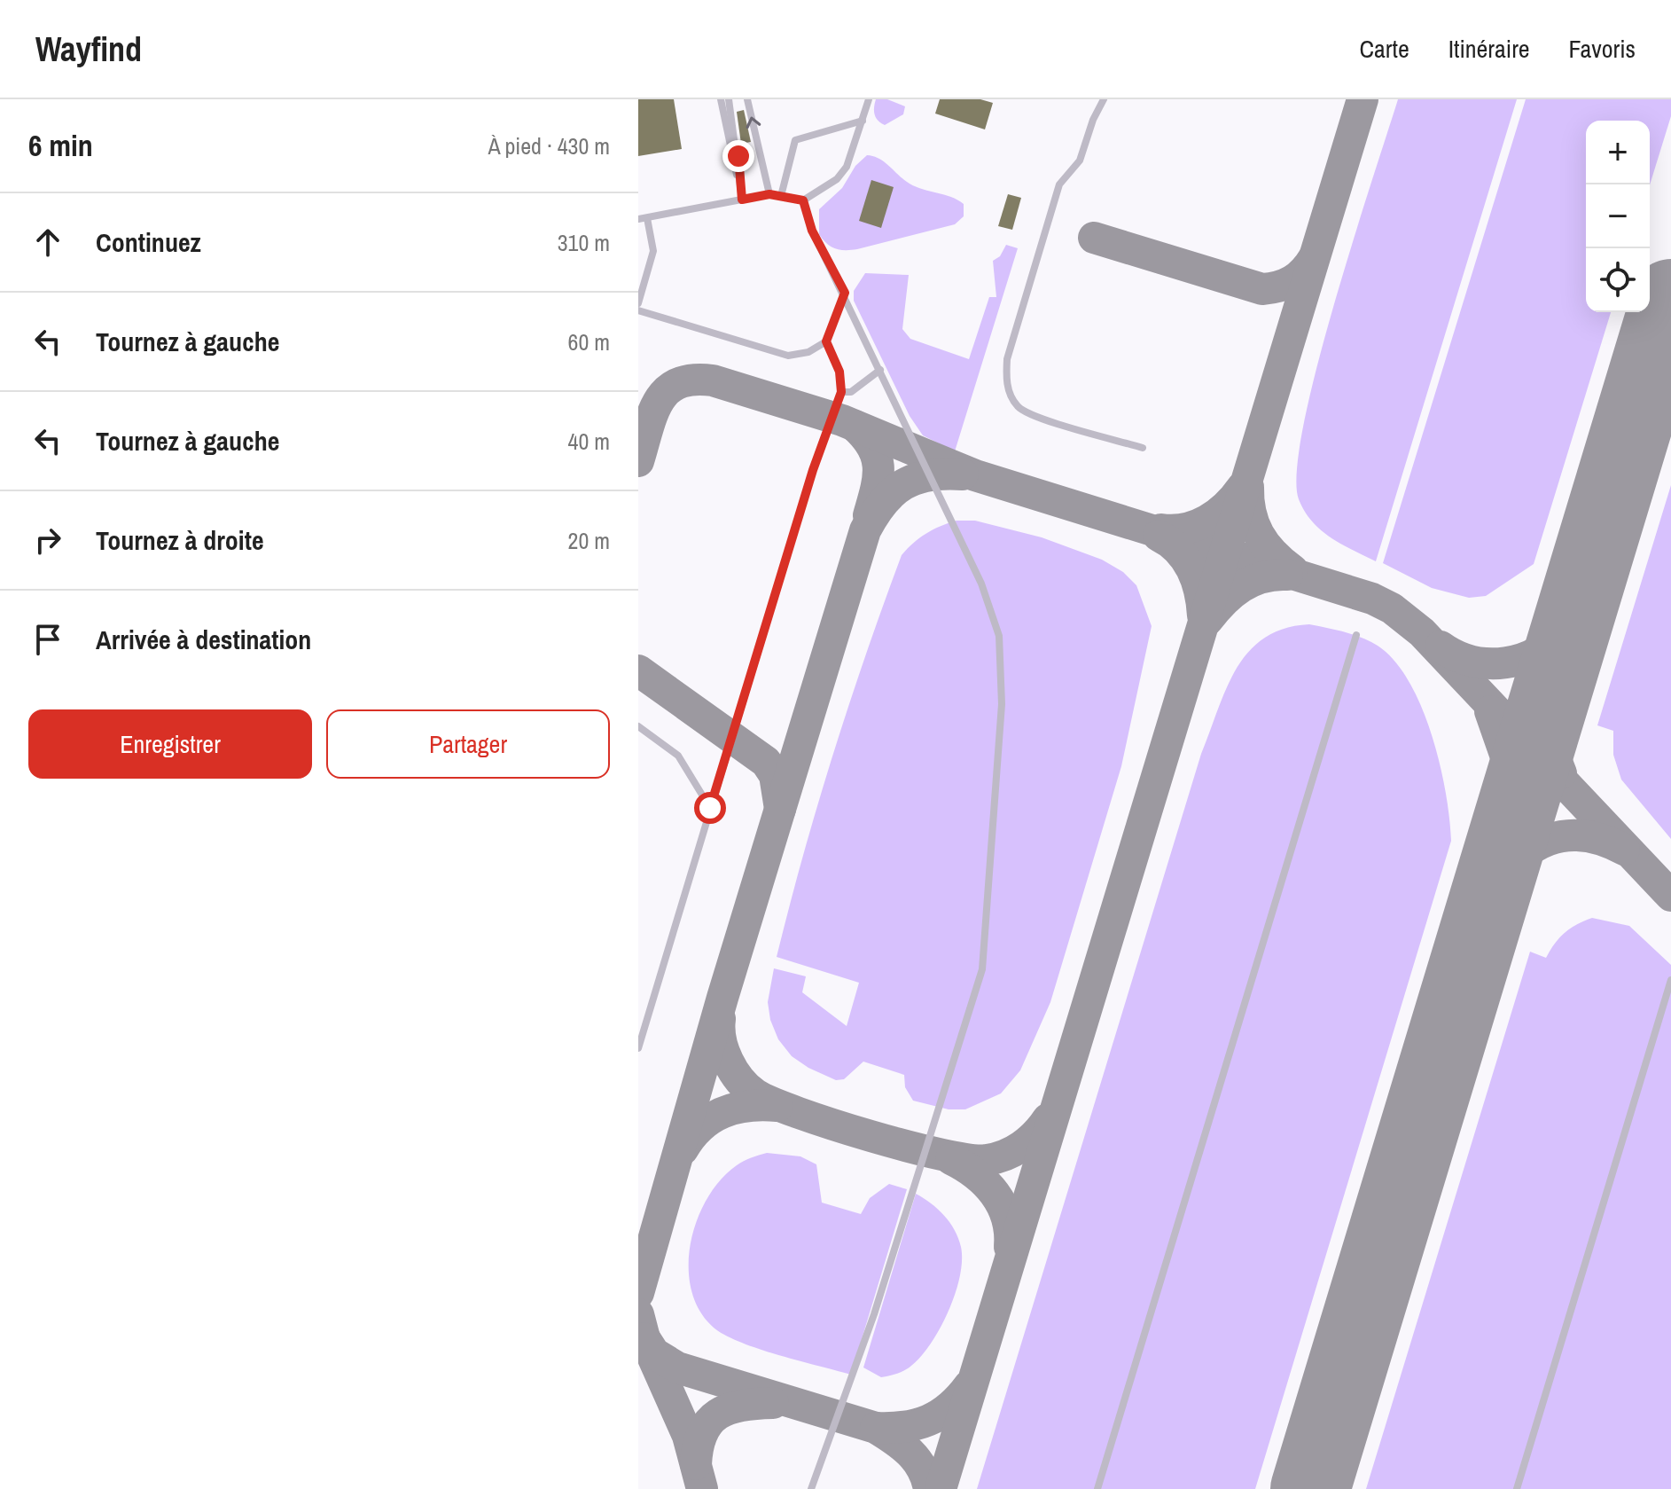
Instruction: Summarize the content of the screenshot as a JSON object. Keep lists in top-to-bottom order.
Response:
{
  "page": {
    "header": "Wayfind",
    "nav": ["Carte", "Itinéraire", "Favoris"],
    "heading": ["6 min", "À pied · 430 m"],
    "map_buttons": ["+", "−"],
    "list": [
      ["Continuez", "310 m"],
      ["Tournez à gauche", "60 m"],
      ["Tournez à gauche", "40 m"],
      ["Tournez à droite", "20 m"],
      "Arrivée à destination"
    ],
    "buttons": ["Enregistrer", "Partager"]
  }
}
